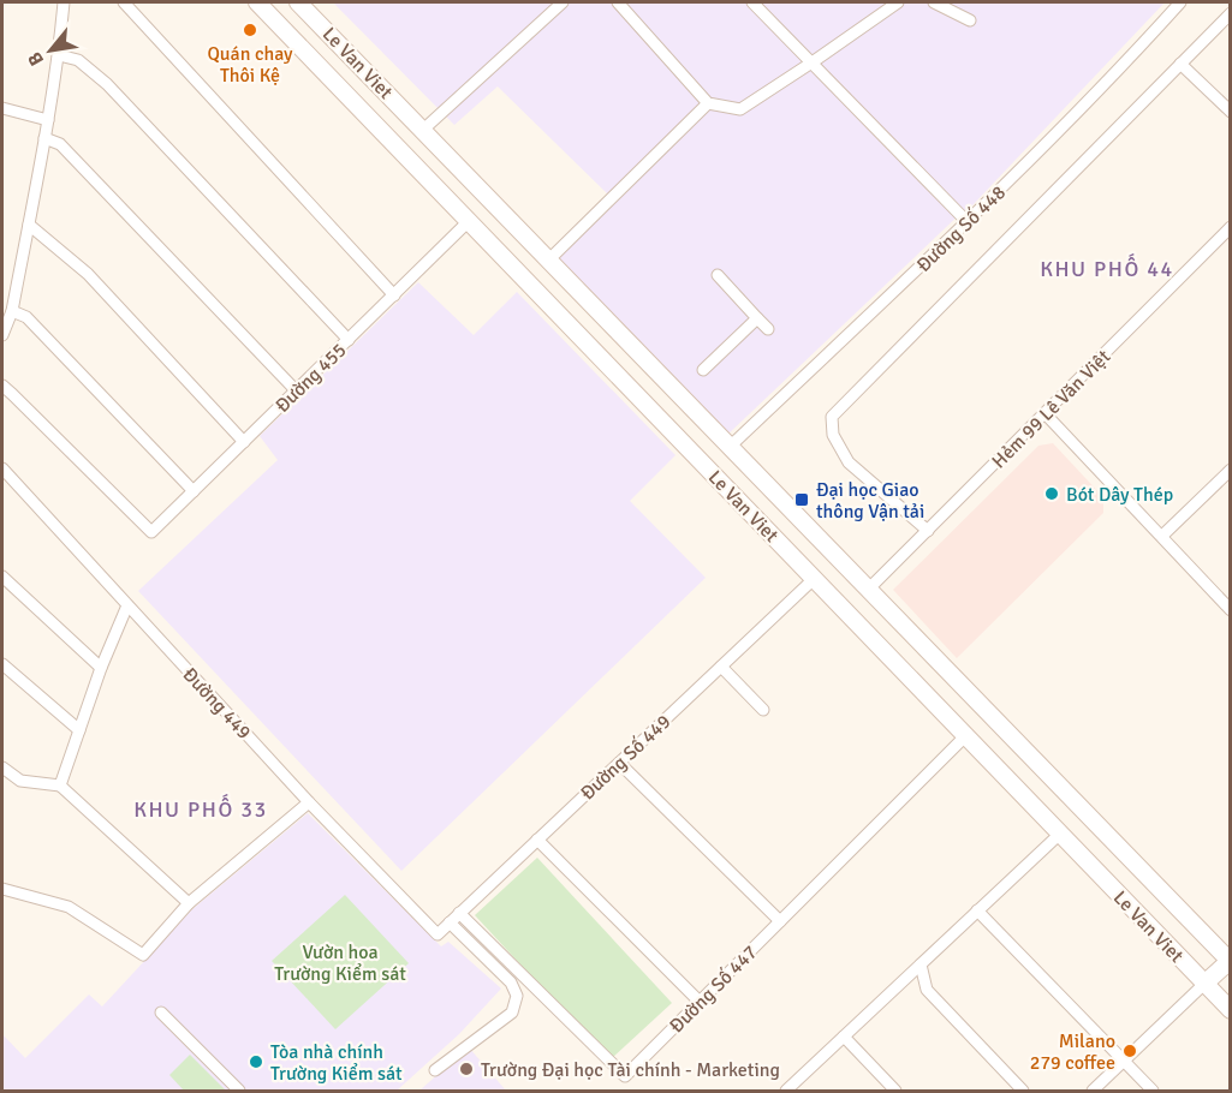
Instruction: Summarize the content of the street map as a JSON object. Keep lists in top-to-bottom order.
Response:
{
  "streets": {
    "main road": ["Le Van Viet"],
    "street": [
      "Đường Số 448",
      "Đường 455",
      "Hẻm 99 Lê Văn Việt",
      "Đường 449",
      "Đường Số 449",
      "Đường Số 447"
    ]
  },
  "crossings": [
    ["Le Van Viet", "Đường Số 448"],
    ["Le Van Viet", "Đường 455"],
    ["Le Van Viet", "Hẻm 99 Lê Văn Việt"],
    ["Le Van Viet", "Đường Số 449"],
    ["Le Van Viet", "Đường Số 447"],
    ["Đường 449", "Đường Số 449"],
    ["Đường Số 449", "Đường Số 447"]
  ],
  "districts": ["KHU PHỐ 44", "KHU PHỐ 33"],
  "parks": ["Vườn hoa Trường Kiểm sát"],
  "places": {
    "other": [
      "Quán chay Thôi Kệ",
      "Bót Dây Thép",
      "Milano 279 coffee",
      "Tòa nhà chính Trường Kiểm sát",
      "Trường Đại học Tài chính - Marketing"
    ],
    "transit": ["Đại học Giao thông Vận tải"]
  },
  "north": "bottom left"
}
